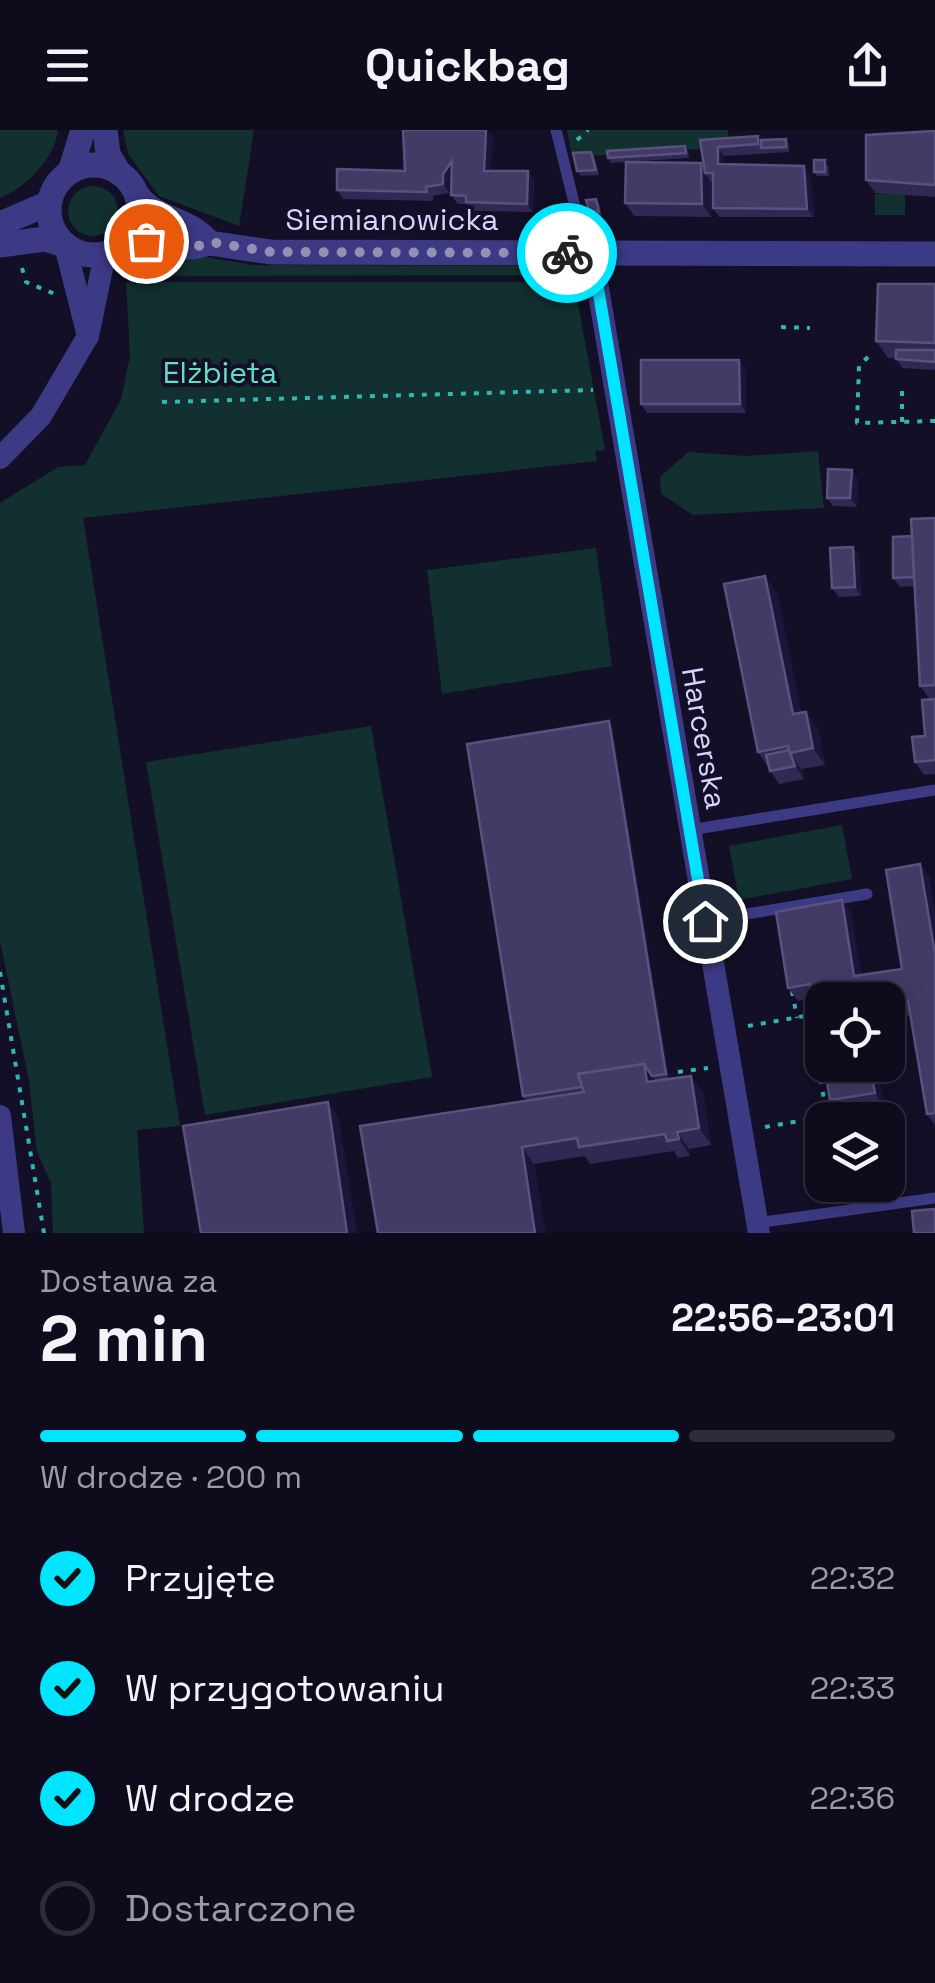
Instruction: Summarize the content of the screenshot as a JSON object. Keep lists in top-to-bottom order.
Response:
{
  "streets": {
    "street": ["Siemianowicka", "Harcerska"]
  },
  "crossings": [
    ["Siemianowicka", "Harcerska"]
  ],
  "parks": ["Elżbieta"],
  "page": {
    "header": "Quickbag",
    "heading": ["2 min", "Dostawa za", "22:56–23:01"],
    "bar": "W drodze · 200 m",
    "list": [
      ["Przyjęte", "22:32"],
      ["W przygotowaniu", "22:33"],
      ["W drodze", "22:36"],
      "Dostarczone"
    ]
  }
}
